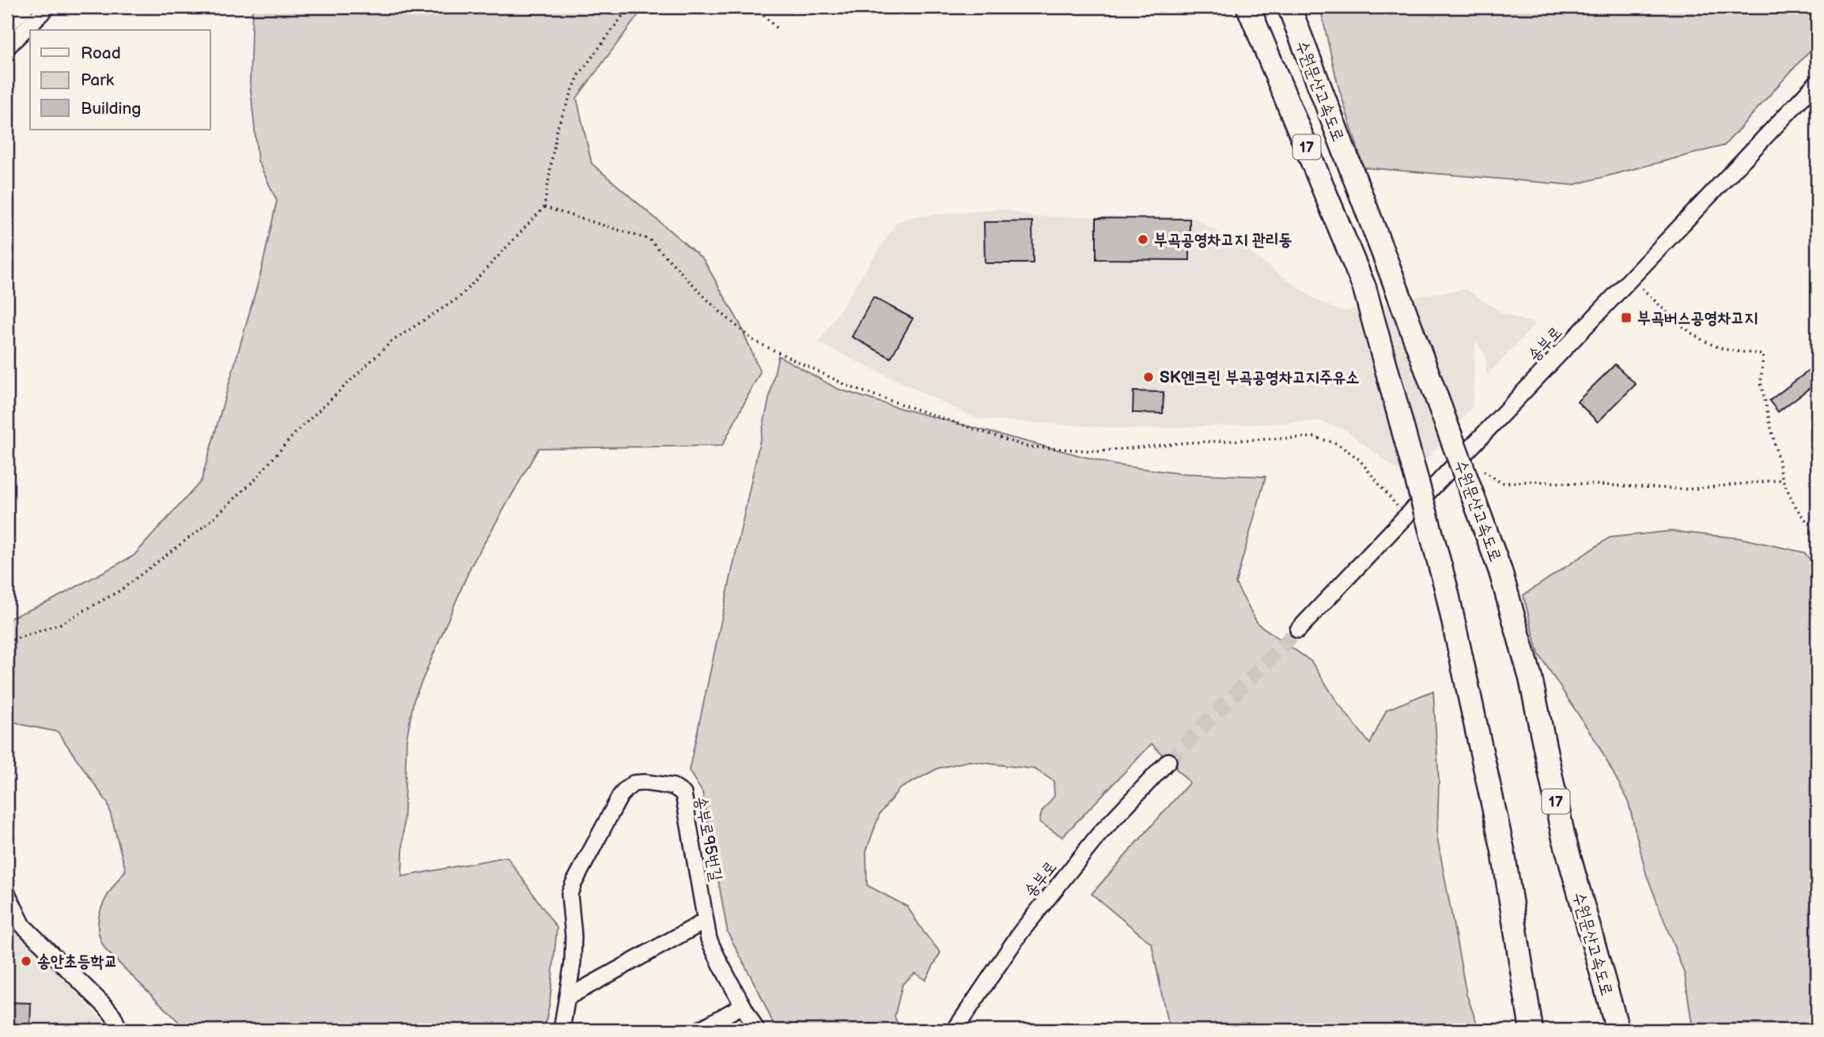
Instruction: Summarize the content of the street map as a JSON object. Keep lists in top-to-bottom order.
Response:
{
  "streets": {
    "highway": ["수원문산고속도로", "17"],
    "street": ["송부로", "송부로95번길"]
  },
  "places": {
    "other": ["부곡공영차고지 관리동", "SK엔크린 부곡공영차고지주유소", "송안초등학교"],
    "transit": ["부곡버스공영차고지"]
  },
  "legend": ["Road", "Park", "Building"]
}
